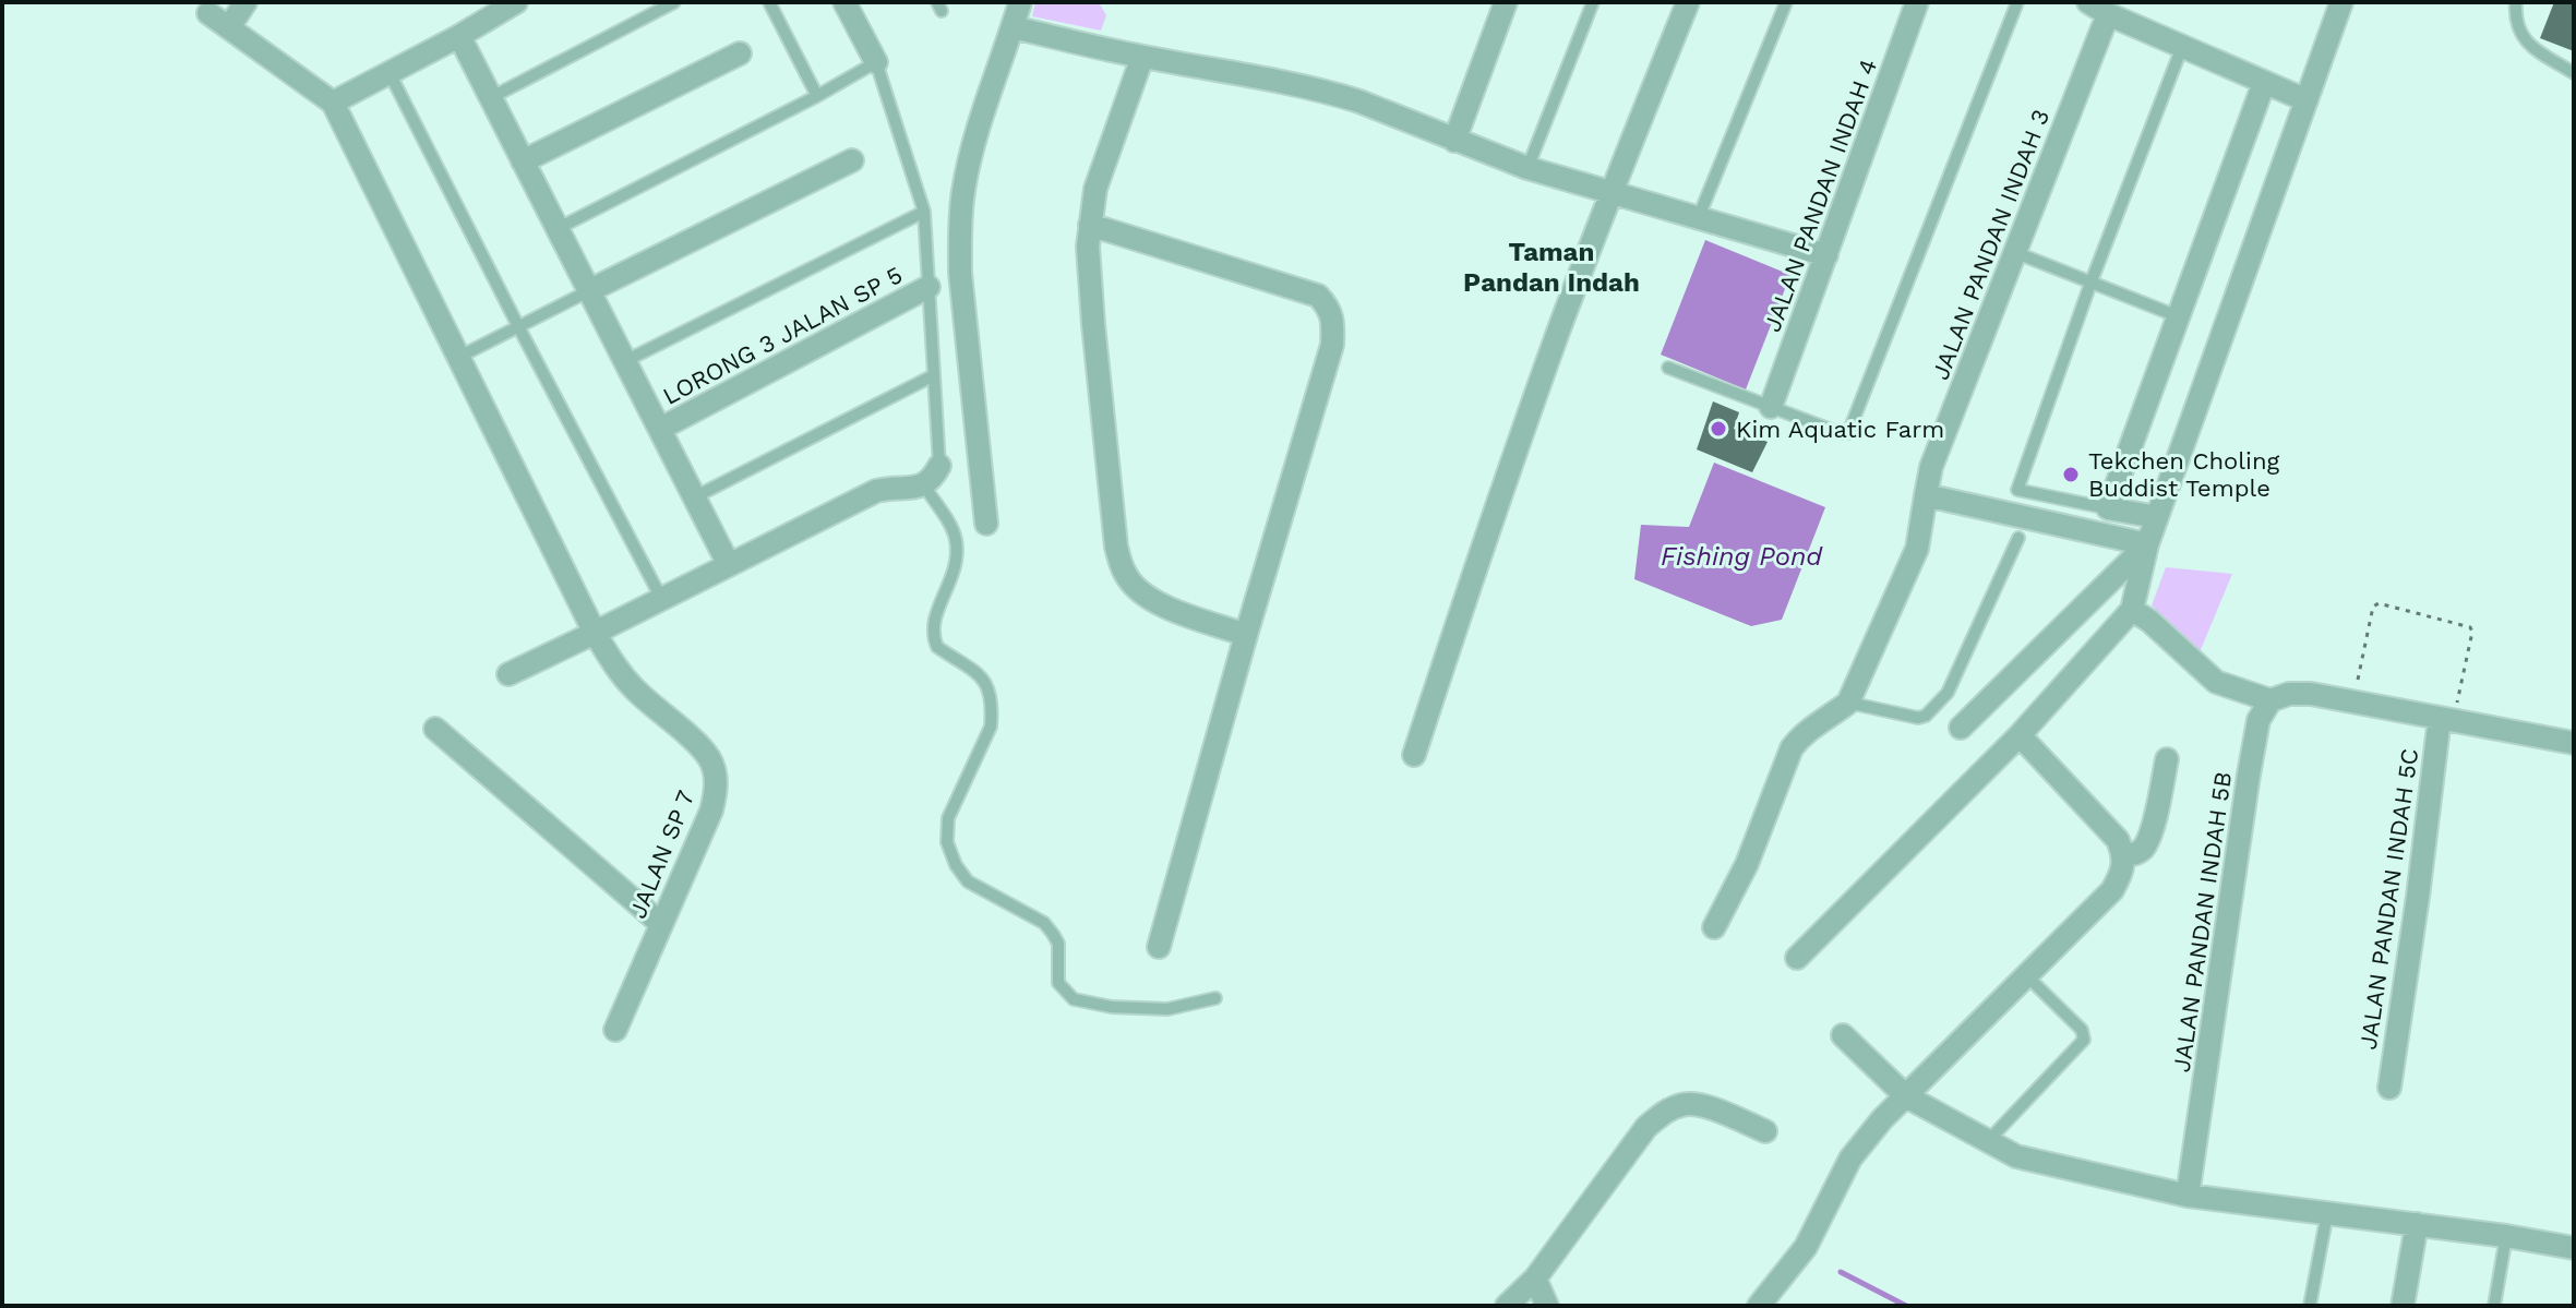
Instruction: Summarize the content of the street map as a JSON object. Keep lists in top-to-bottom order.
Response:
{
  "streets": {
    "street": [
      "JALAN PANDAN INDAH 4",
      "JALAN PANDAN INDAH 3",
      "LORONG 3 JALAN SP 5",
      "JALAN SP 7",
      "JALAN PANDAN INDAH 5C",
      "JALAN PANDAN INDAH 5B"
    ]
  },
  "districts": ["Taman Pandan Indah"],
  "water": ["Fishing Pond"],
  "places": ["Kim Aquatic Farm", "Tekchen Choling Buddist Temple"]
}
